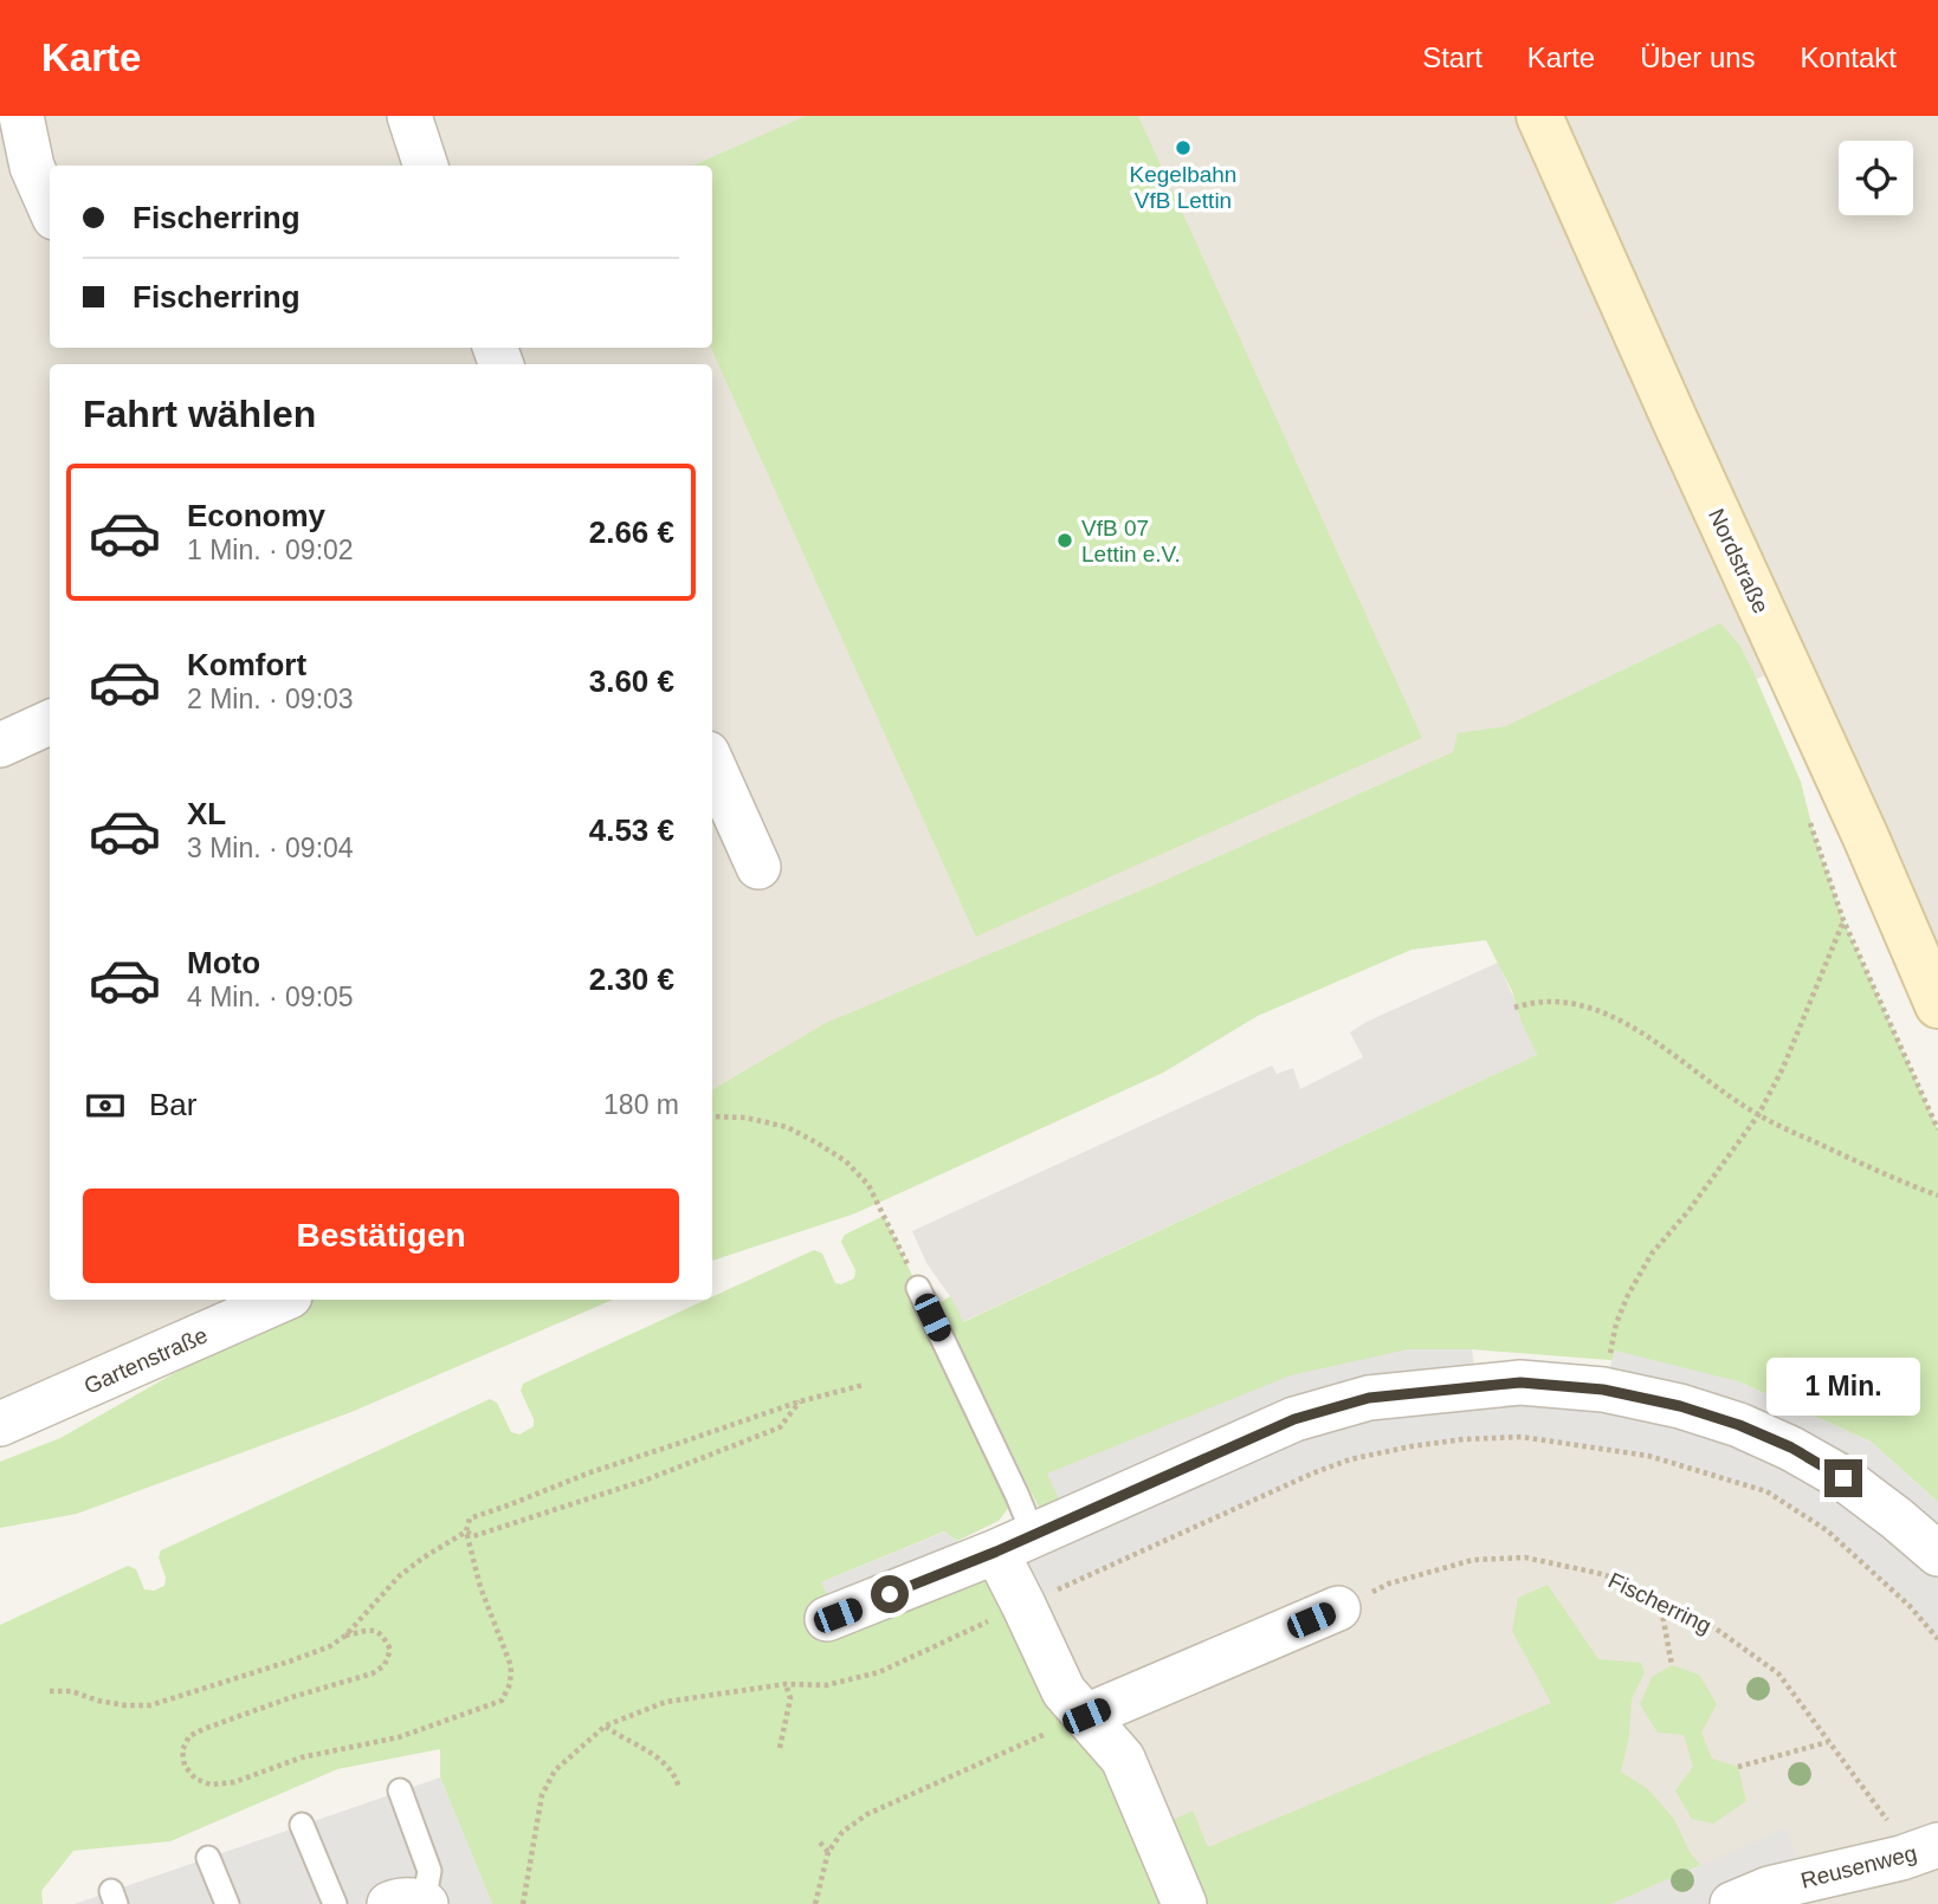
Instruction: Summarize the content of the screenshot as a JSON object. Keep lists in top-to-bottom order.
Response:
{
  "streets": {
    "street": ["Nordstraße", "Gartenstraße", "Reusenweg"],
    "path": ["Fischerring"]
  },
  "crossings": [
    ["Fischerring", "Reusenweg"]
  ],
  "places": ["Kegelbahn VfB Lettin", "VfB 07 Lettin e.V."],
  "page": {
    "header": "Karte",
    "nav": [
      "Start",
      "Karte",
      "Über uns",
      "Kontakt"
    ],
    "banner": ["Fischerring", "Fischerring"],
    "heading": "Fahrt wählen",
    "list": [
      {
        "name": "Economy",
        "note": "1 Min. · 09:02",
        "value": "2.66 €"
      },
      {
        "name": "Komfort",
        "note": "2 Min. · 09:03",
        "value": "3.60 €"
      },
      {
        "name": "XL",
        "note": "3 Min. · 09:04",
        "value": "4.53 €"
      },
      {
        "name": "Moto",
        "note": "4 Min. · 09:05",
        "value": "2.30 €"
      }
    ],
    "pay": ["Bar", "180 m"],
    "buttons": "Bestätigen",
    "bubble": "1 Min."
  }
}
